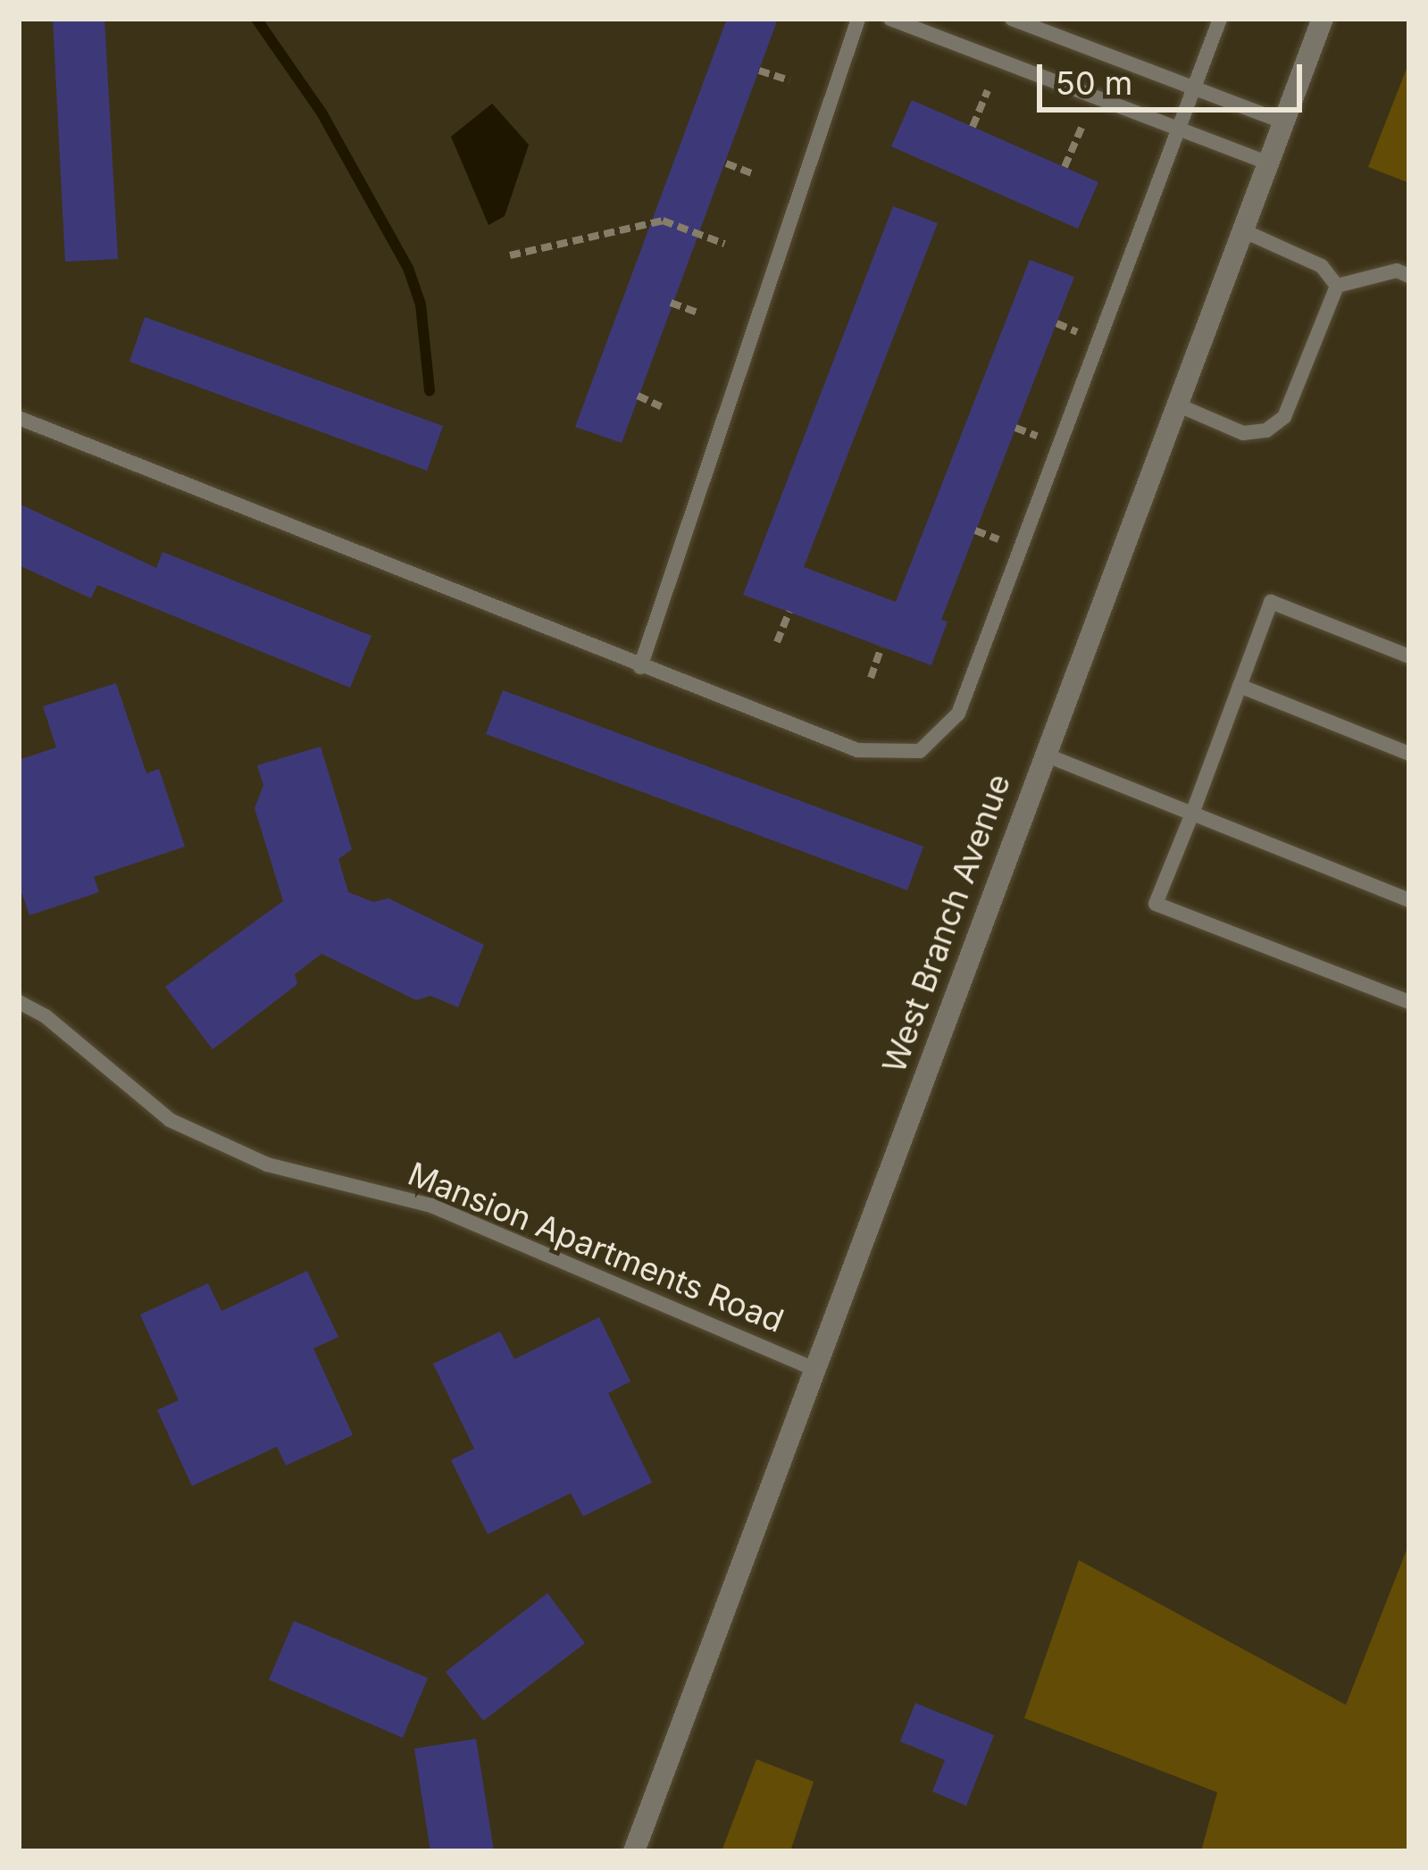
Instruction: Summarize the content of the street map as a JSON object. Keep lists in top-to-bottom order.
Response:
{
  "streets": {
    "street": ["West Branch Avenue"],
    "lane": ["Mansion Apartments Road"]
  },
  "crossings": [
    ["West Branch Avenue", "Mansion Apartments Road"]
  ],
  "scale_bar": "50 m"
}
